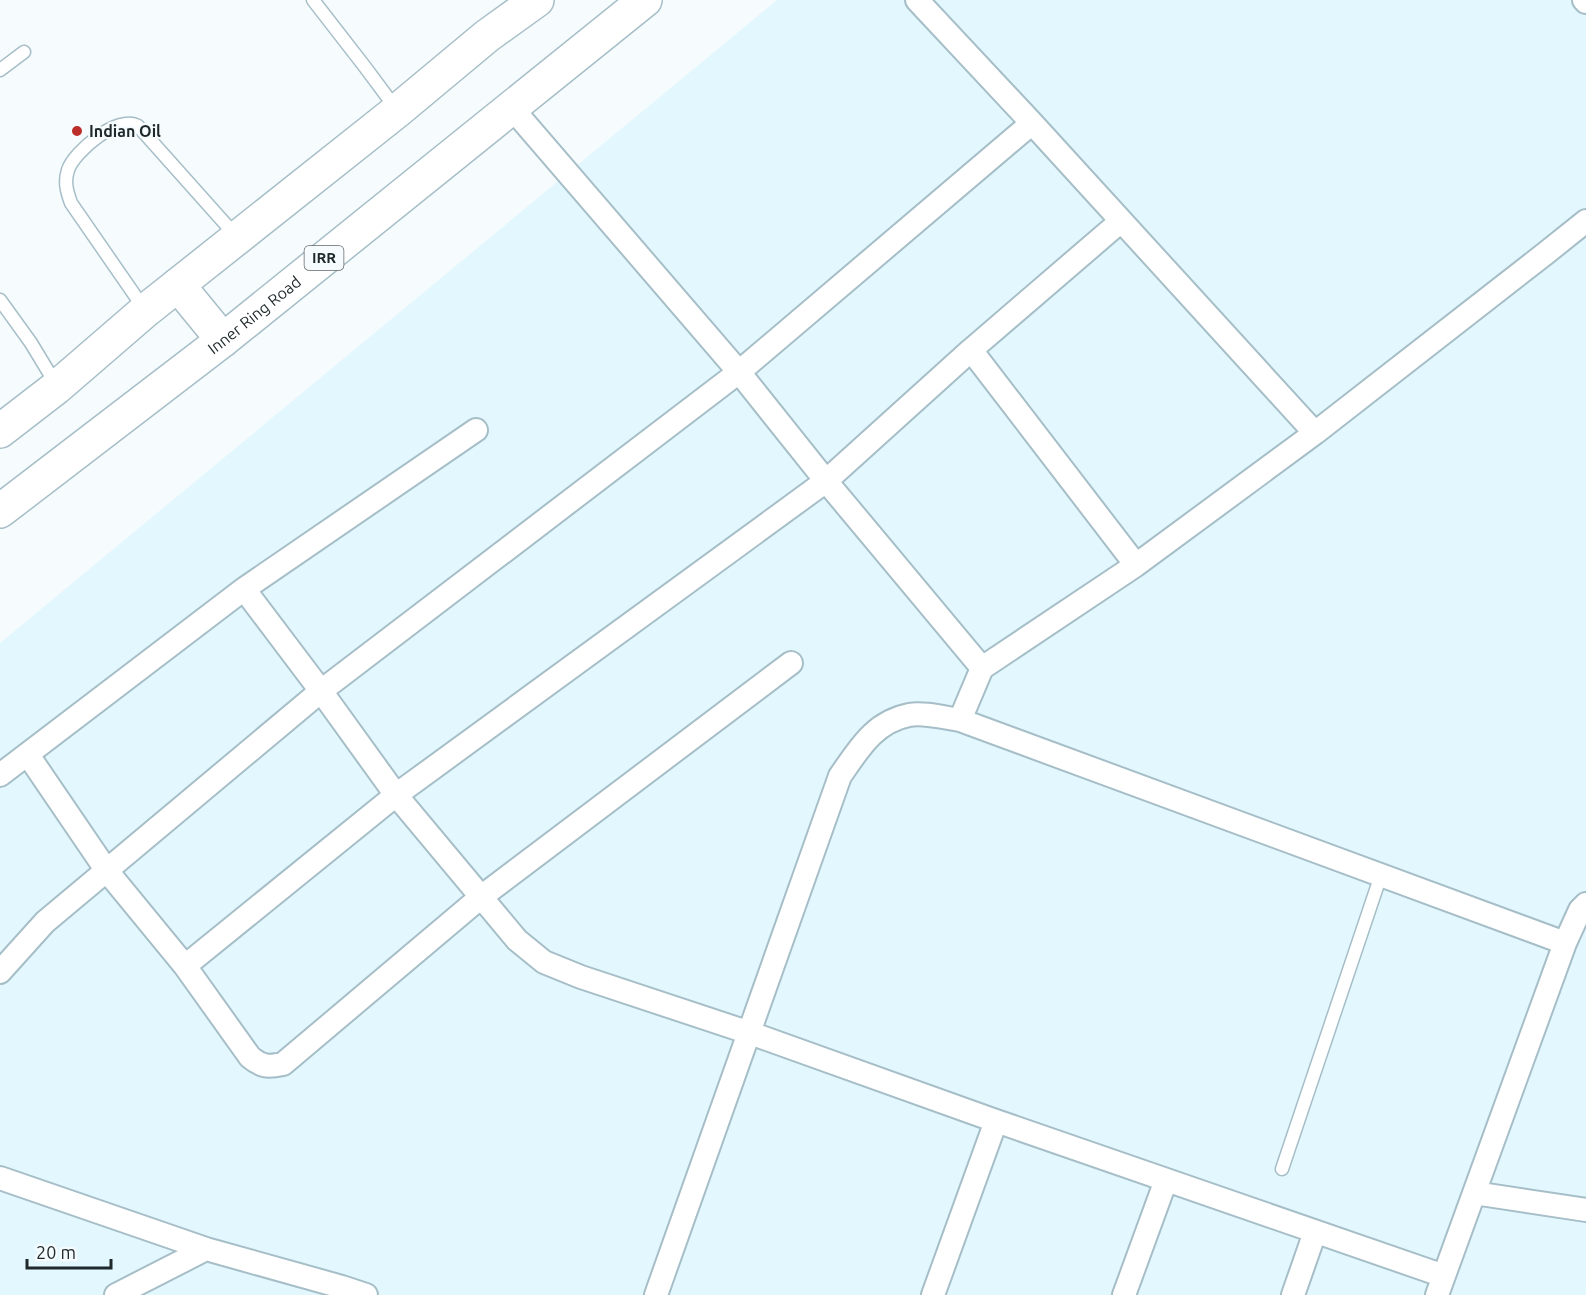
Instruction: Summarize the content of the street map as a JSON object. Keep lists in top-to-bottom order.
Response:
{
  "streets": {
    "highway": ["IRR", "Inner Ring Road"]
  },
  "places": ["Indian Oil"],
  "scale_bar": "20 m"
}
